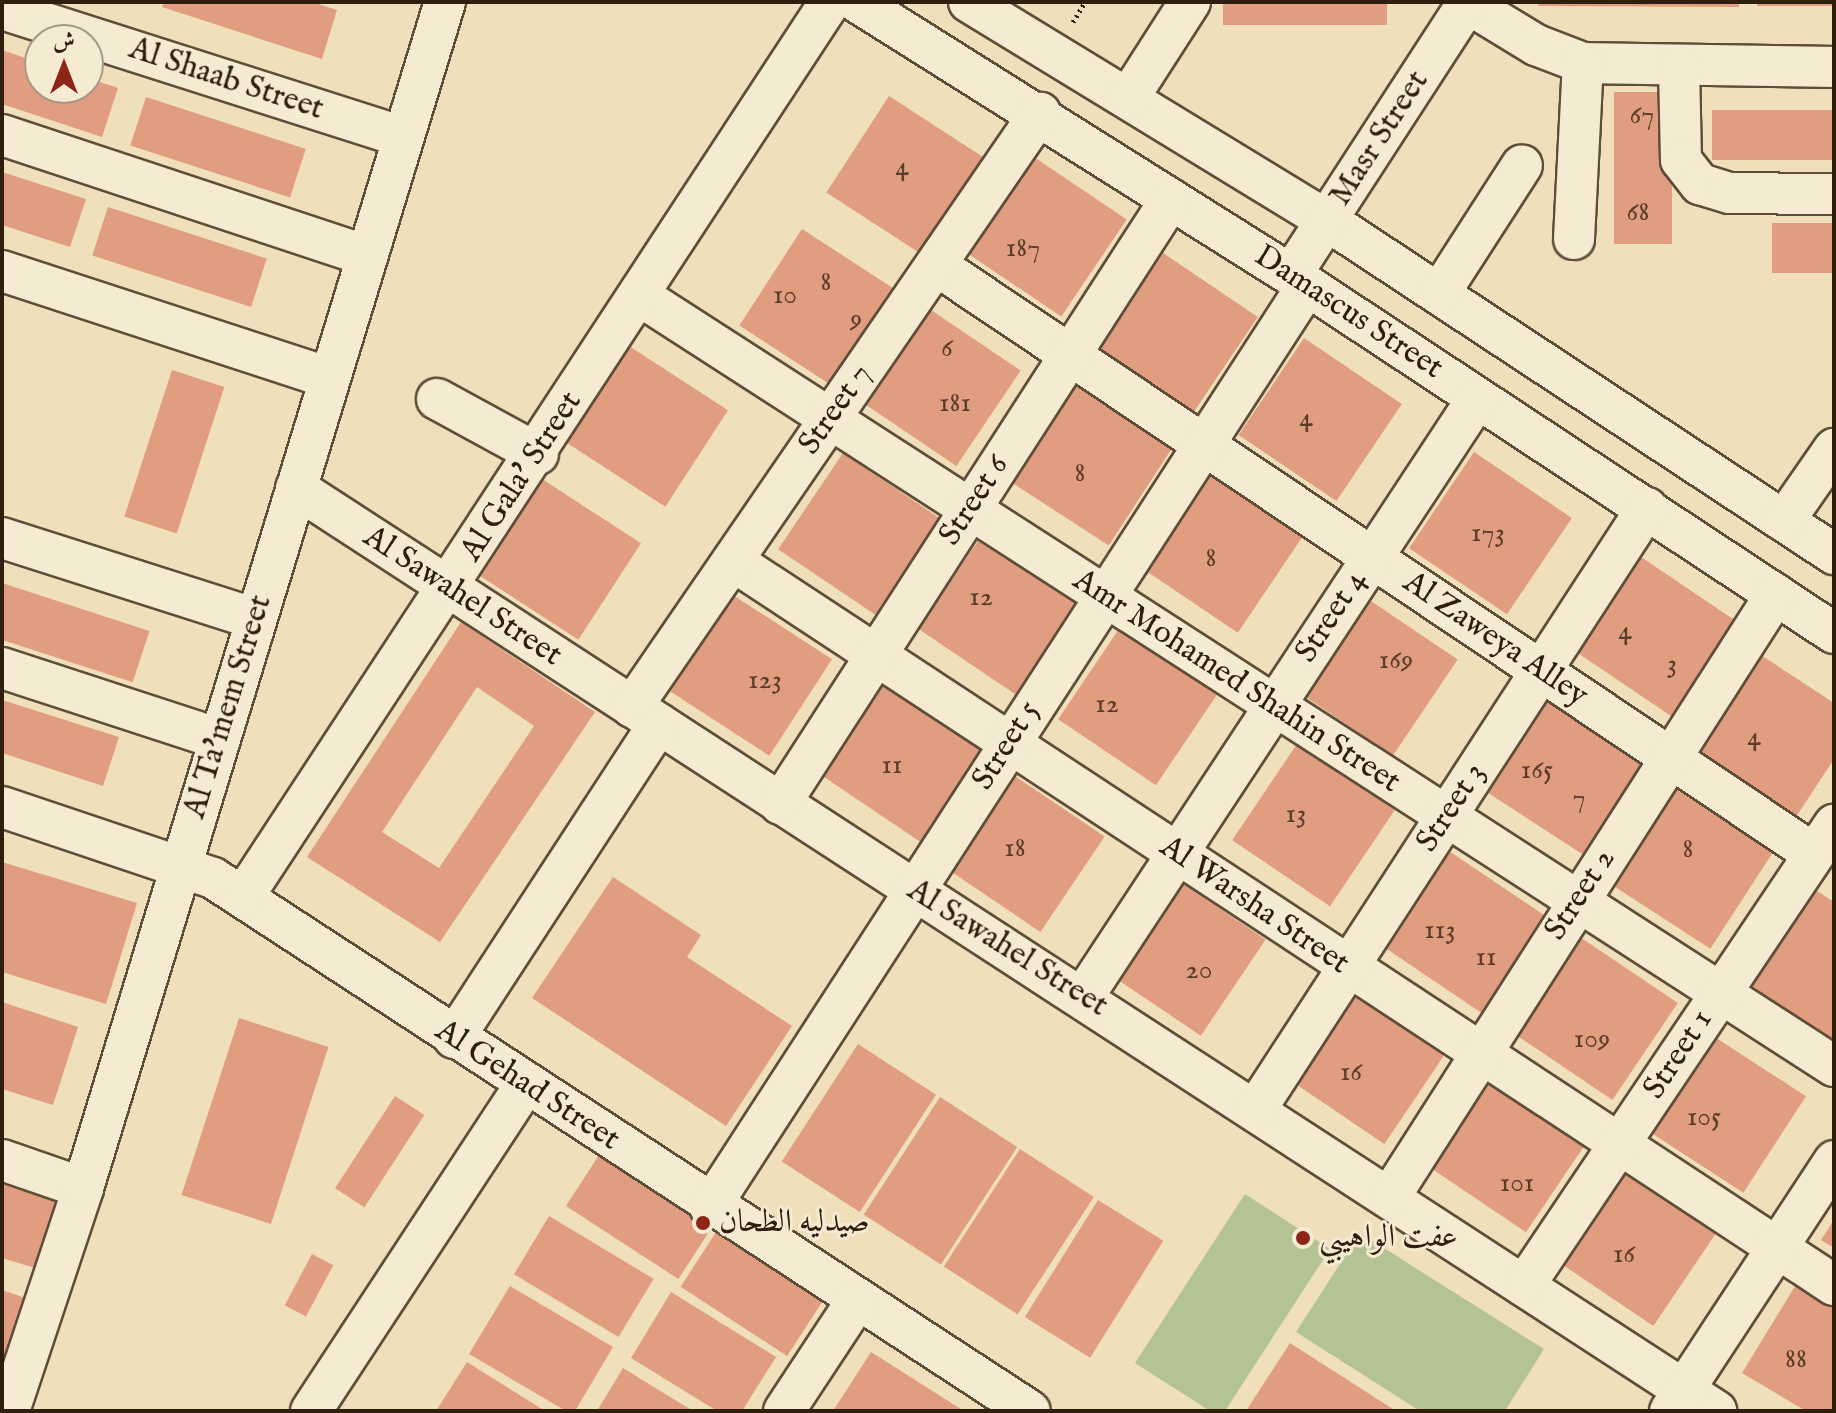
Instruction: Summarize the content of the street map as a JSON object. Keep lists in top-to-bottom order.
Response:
{
  "streets": {
    "street": [
      "Al Shaab Street",
      "Masr Street",
      "Damascus Street",
      "Street 7",
      "Al Gala' Street",
      "Street 6",
      "Al Sawahel Street",
      "Street 4",
      "Al Zaweya Alley",
      "Amr Mohamed Shahin Street",
      "Al Ta'mem Street",
      "Street 5",
      "Street 3",
      "Street 2",
      "Al Warsha Street",
      "Street 1",
      "Al Gehad Street"
    ]
  },
  "crossings": [
    ["Al Shaab Street", "Al Ta'mem Street"],
    ["Masr Street", "Damascus Street"],
    ["Masr Street", "Street 5"],
    ["Damascus Street", "Street 7"],
    ["Damascus Street", "Street 6"],
    ["Damascus Street", "Street 4"],
    ["Damascus Street", "Street 5"],
    ["Damascus Street", "Street 3"],
    ["Damascus Street", "Street 2"],
    ["Street 7", "Al Sawahel Street"],
    ["Street 7", "Al Zaweya Alley"],
    ["Street 7", "Amr Mohamed Shahin Street"],
    ["Street 7", "Al Warsha Street"],
    ["Street 7", "Al Gehad Street"],
    ["Al Gala' Street", "Al Sawahel Street"],
    ["Al Gala' Street", "Amr Mohamed Shahin Street"],
    ["Al Gala' Street", "Al Gehad Street"],
    ["Street 6", "Al Sawahel Street"],
    ["Street 6", "Al Zaweya Alley"],
    ["Street 6", "Amr Mohamed Shahin Street"],
    ["Street 6", "Al Warsha Street"],
    ["Al Sawahel Street", "Street 4"],
    ["Al Sawahel Street", "Al Ta'mem Street"],
    ["Al Sawahel Street", "Street 5"],
    ["Al Sawahel Street", "Street 3"],
    ["Al Sawahel Street", "Street 2"],
    ["Al Sawahel Street", "Street 1"],
    ["Street 4", "Al Zaweya Alley"],
    ["Street 4", "Amr Mohamed Shahin Street"],
    ["Street 4", "Al Warsha Street"],
    ["Al Zaweya Alley", "Street 5"],
    ["Al Zaweya Alley", "Street 3"],
    ["Al Zaweya Alley", "Street 2"],
    ["Al Zaweya Alley", "Street 1"],
    ["Amr Mohamed Shahin Street", "Street 5"],
    ["Amr Mohamed Shahin Street", "Street 3"],
    ["Amr Mohamed Shahin Street", "Street 2"],
    ["Amr Mohamed Shahin Street", "Street 1"],
    ["Al Ta'mem Street", "Al Gehad Street"],
    ["Street 5", "Al Warsha Street"],
    ["Street 5", "Al Gehad Street"],
    ["Street 3", "Al Warsha Street"],
    ["Street 2", "Al Warsha Street"],
    ["Al Warsha Street", "Street 1"]
  ],
  "places": ["صيدليه الطحان", "عفت الواهيبي"],
  "house_numbers": [
    "67",
    "4",
    "68",
    "187",
    "8",
    "10",
    "9",
    "6",
    "181",
    "4",
    "8",
    "173",
    "8",
    "12",
    "4",
    "169",
    "3",
    "123",
    "12",
    "4",
    "11",
    "165",
    "7",
    "13",
    "18",
    "8",
    "113",
    "11",
    "20",
    "109",
    "16",
    "105",
    "101",
    "16",
    "88"
  ],
  "north": "top"
}
